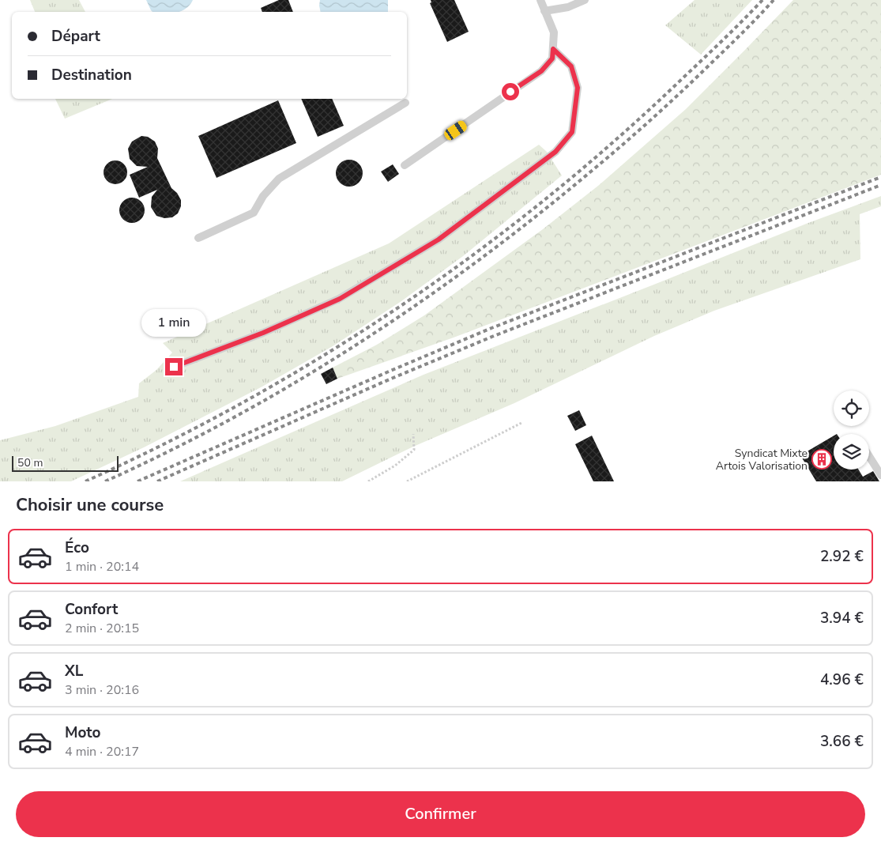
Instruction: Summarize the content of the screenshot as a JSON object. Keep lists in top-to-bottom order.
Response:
{
  "places": {
    "building": ["Syndicat Mixte Artois Valorisation"]
  },
  "scale_bar": "50 m",
  "page": {
    "banner": ["Départ", "Destination"],
    "bubble": "1 min",
    "scale": "50 m",
    "heading": "Choisir une course",
    "list": [
      {
        "name": "Éco",
        "note": "1 min · 20:14",
        "value": "2.92 €"
      },
      {
        "name": "Confort",
        "note": "2 min · 20:15",
        "value": "3.94 €"
      },
      {
        "name": "XL",
        "note": "3 min · 20:16",
        "value": "4.96 €"
      },
      {
        "name": "Moto",
        "note": "4 min · 20:17",
        "value": "3.66 €"
      }
    ],
    "buttons": "Confirmer"
  }
}
